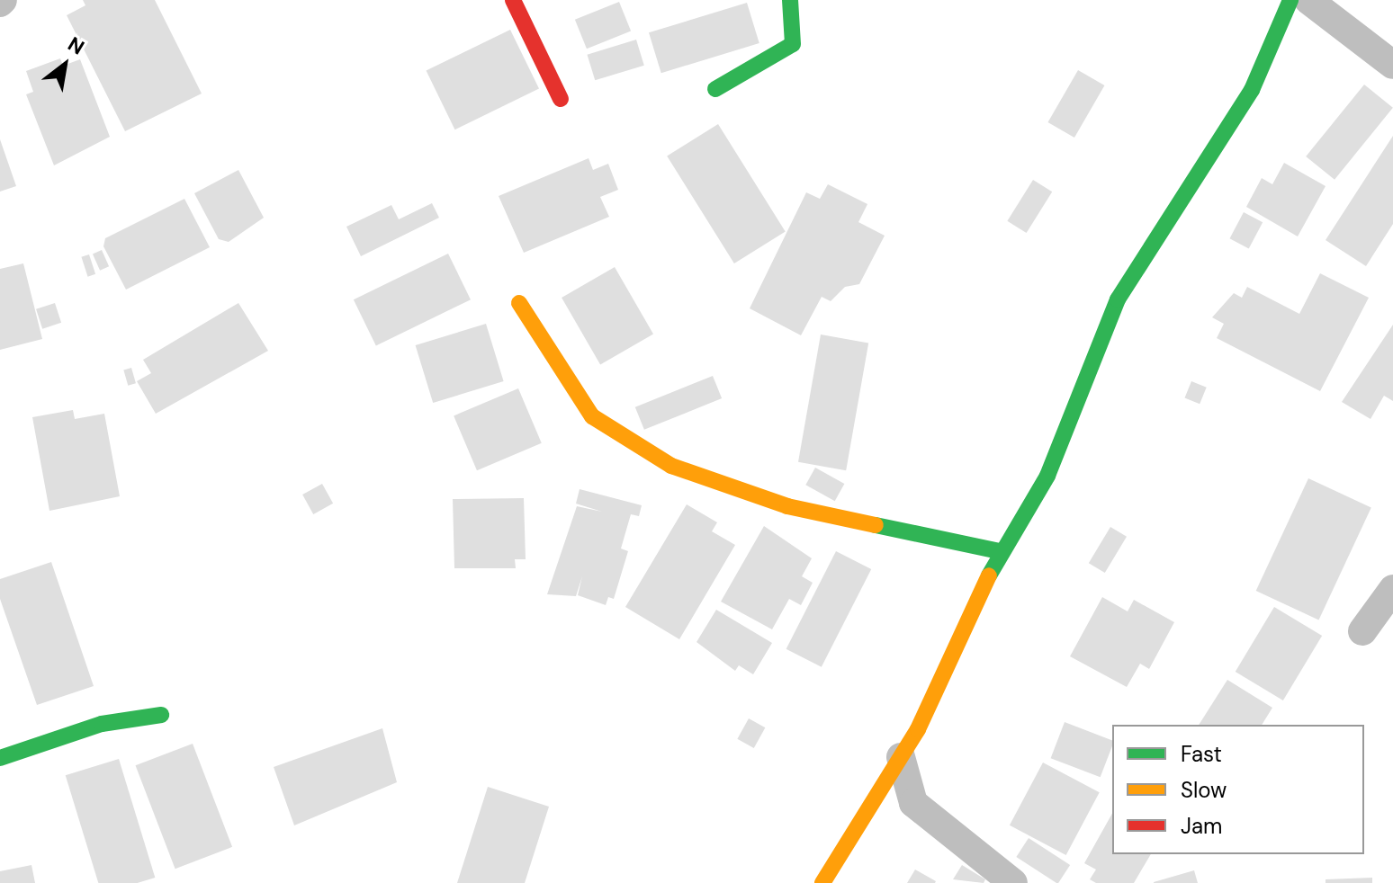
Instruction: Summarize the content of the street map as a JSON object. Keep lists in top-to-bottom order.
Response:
{
  "legend": ["Fast", "Slow", "Jam"],
  "north": "top right"
}
